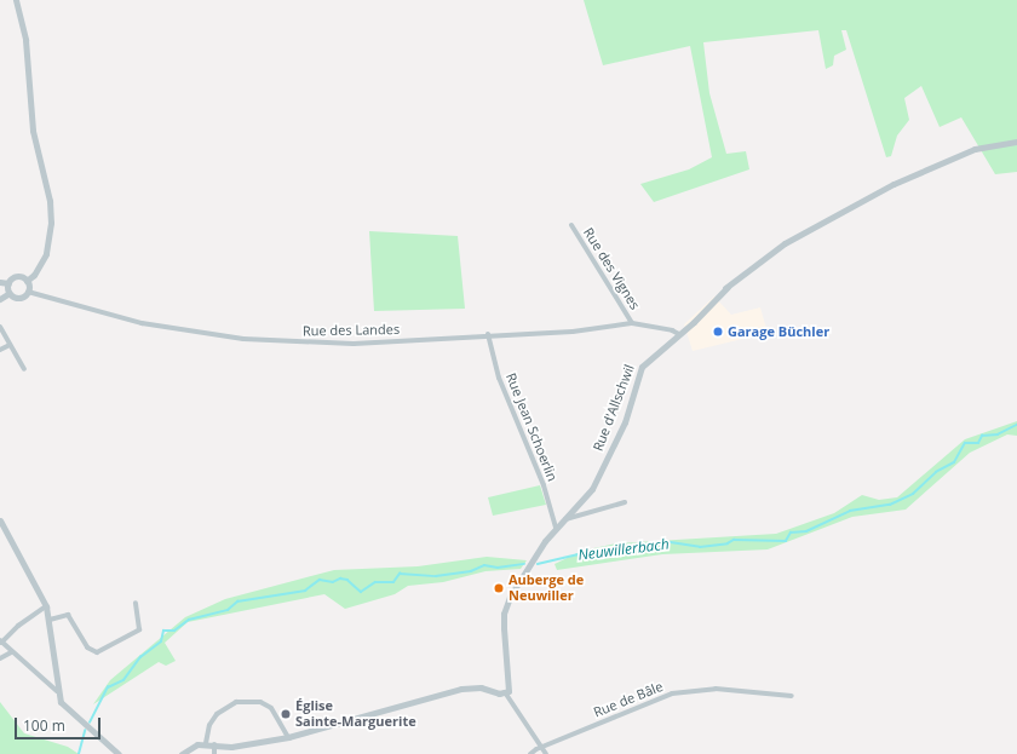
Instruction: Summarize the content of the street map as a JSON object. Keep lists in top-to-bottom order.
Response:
{
  "streets": {
    "street": [
      "Rue des Vignes",
      "Rue des Landes",
      "Rue d'Allschwil",
      "Rue Jean Schoerlin",
      "Rue de Bâle"
    ]
  },
  "crossings": [
    ["Rue des Vignes", "Rue des Landes"],
    ["Rue des Landes", "Rue d'Allschwil"],
    ["Rue des Landes", "Rue Jean Schoerlin"],
    ["Rue d'Allschwil", "Rue Jean Schoerlin"]
  ],
  "water": ["Neuwillerbach"],
  "places": ["Garage Büchler", "Auberge de Neuwiller", "Église Sainte-Marguerite"],
  "scale_bar": "100 m"
}
